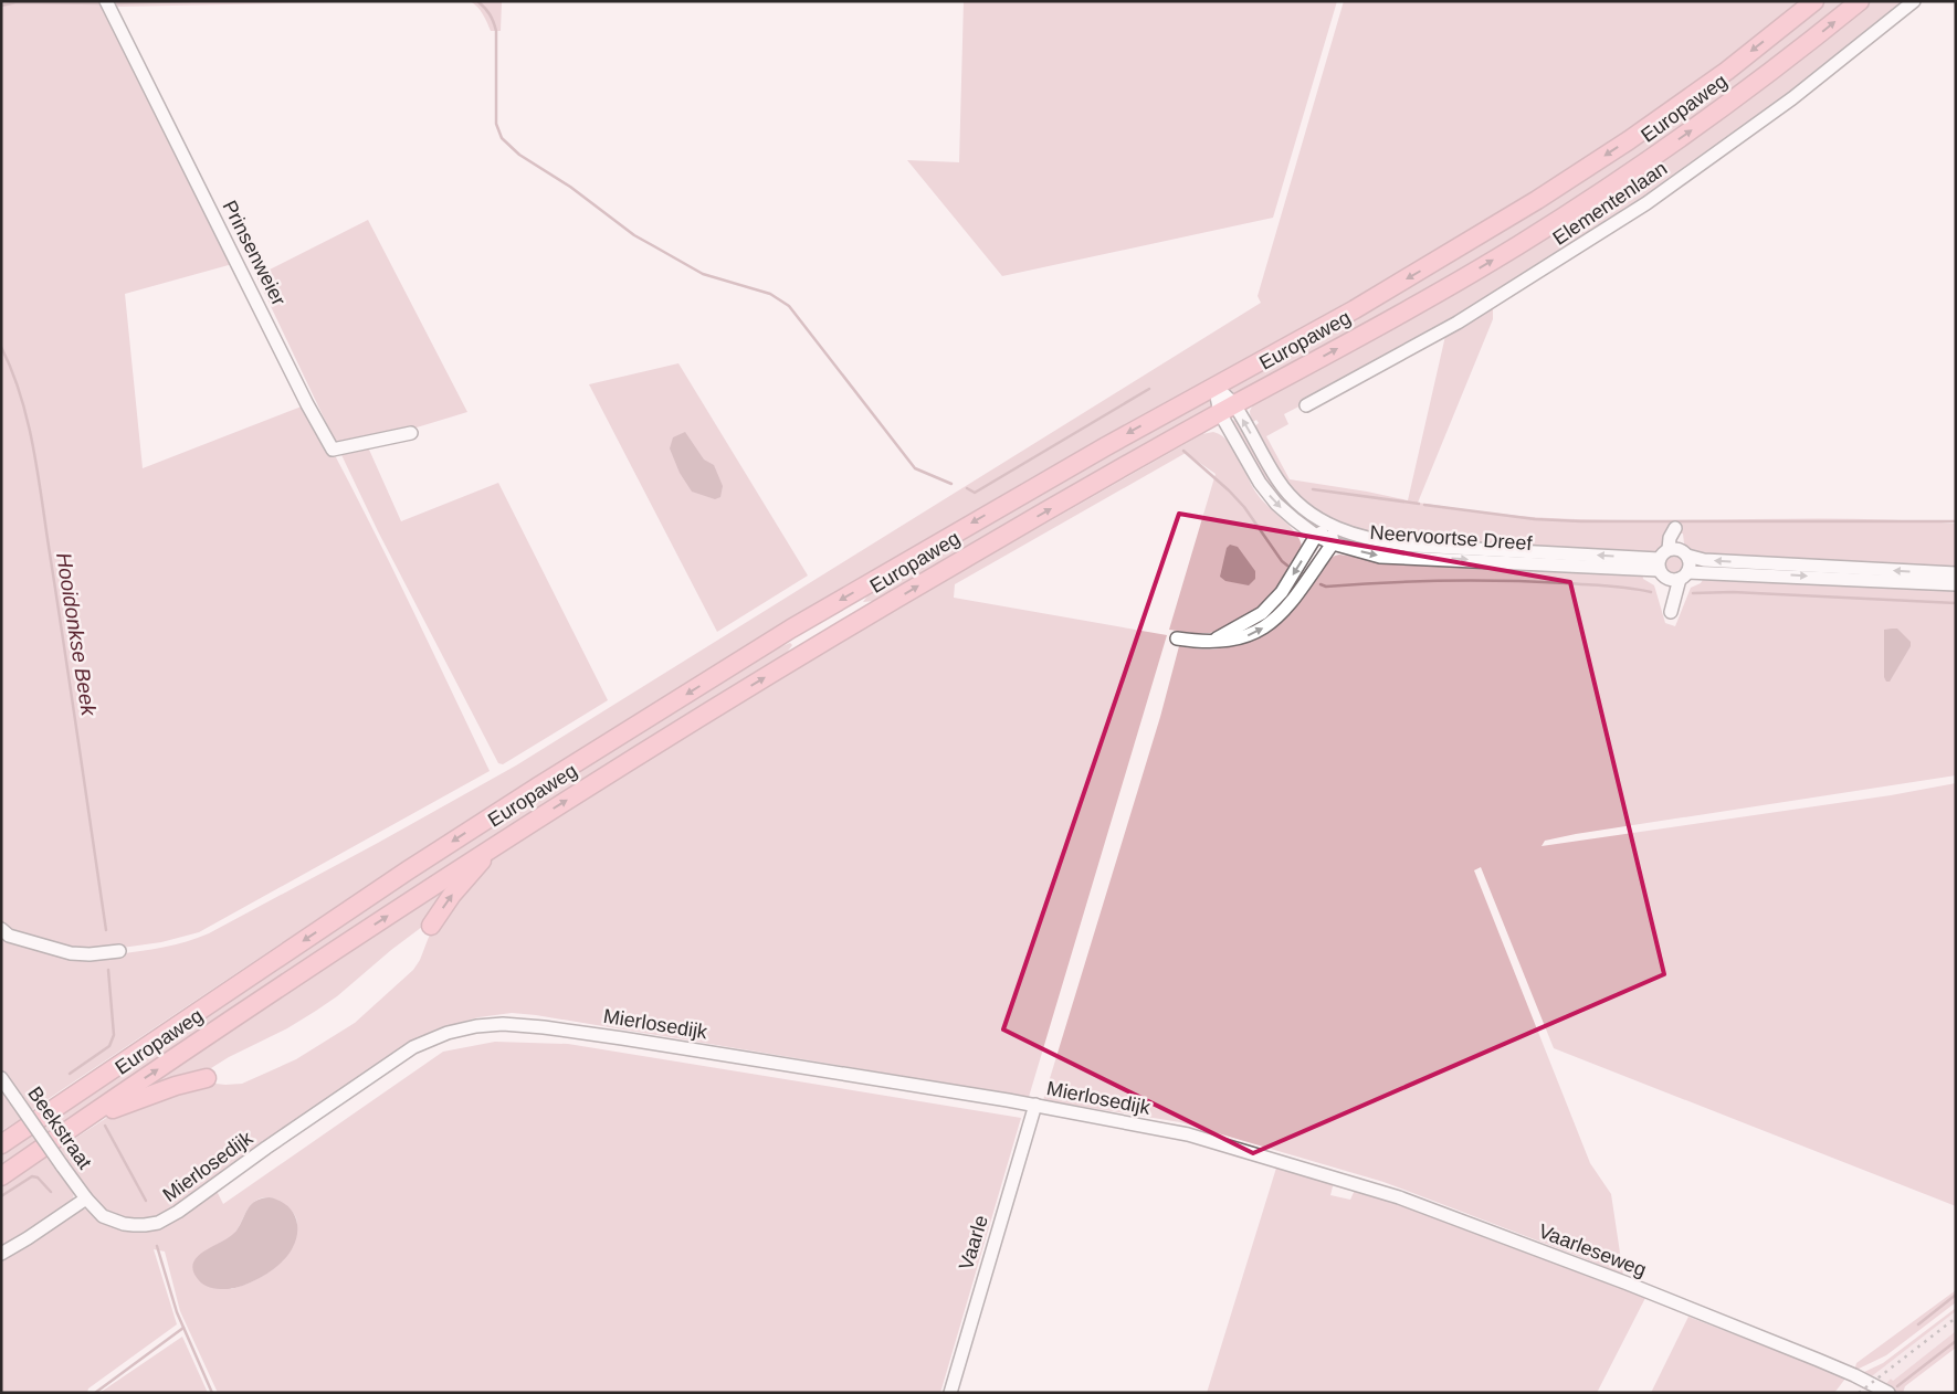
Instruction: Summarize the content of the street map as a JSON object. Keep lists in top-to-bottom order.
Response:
{
  "streets": {
    "highway": ["Europaweg"],
    "street": [
      "Elementenlaan",
      "Prinsenweier",
      "Neervoortse Dreef",
      "Mierlosedijk",
      "Beekstraat",
      "Vaarle",
      "Vaarleseweg"
    ]
  },
  "crossings": [
    ["Europaweg", "Neervoortse Dreef"],
    ["Mierlosedijk", "Beekstraat"],
    ["Mierlosedijk", "Vaarle"],
    ["Mierlosedijk", "Vaarleseweg"]
  ],
  "water": ["Hooidonkse Beek"]
}
